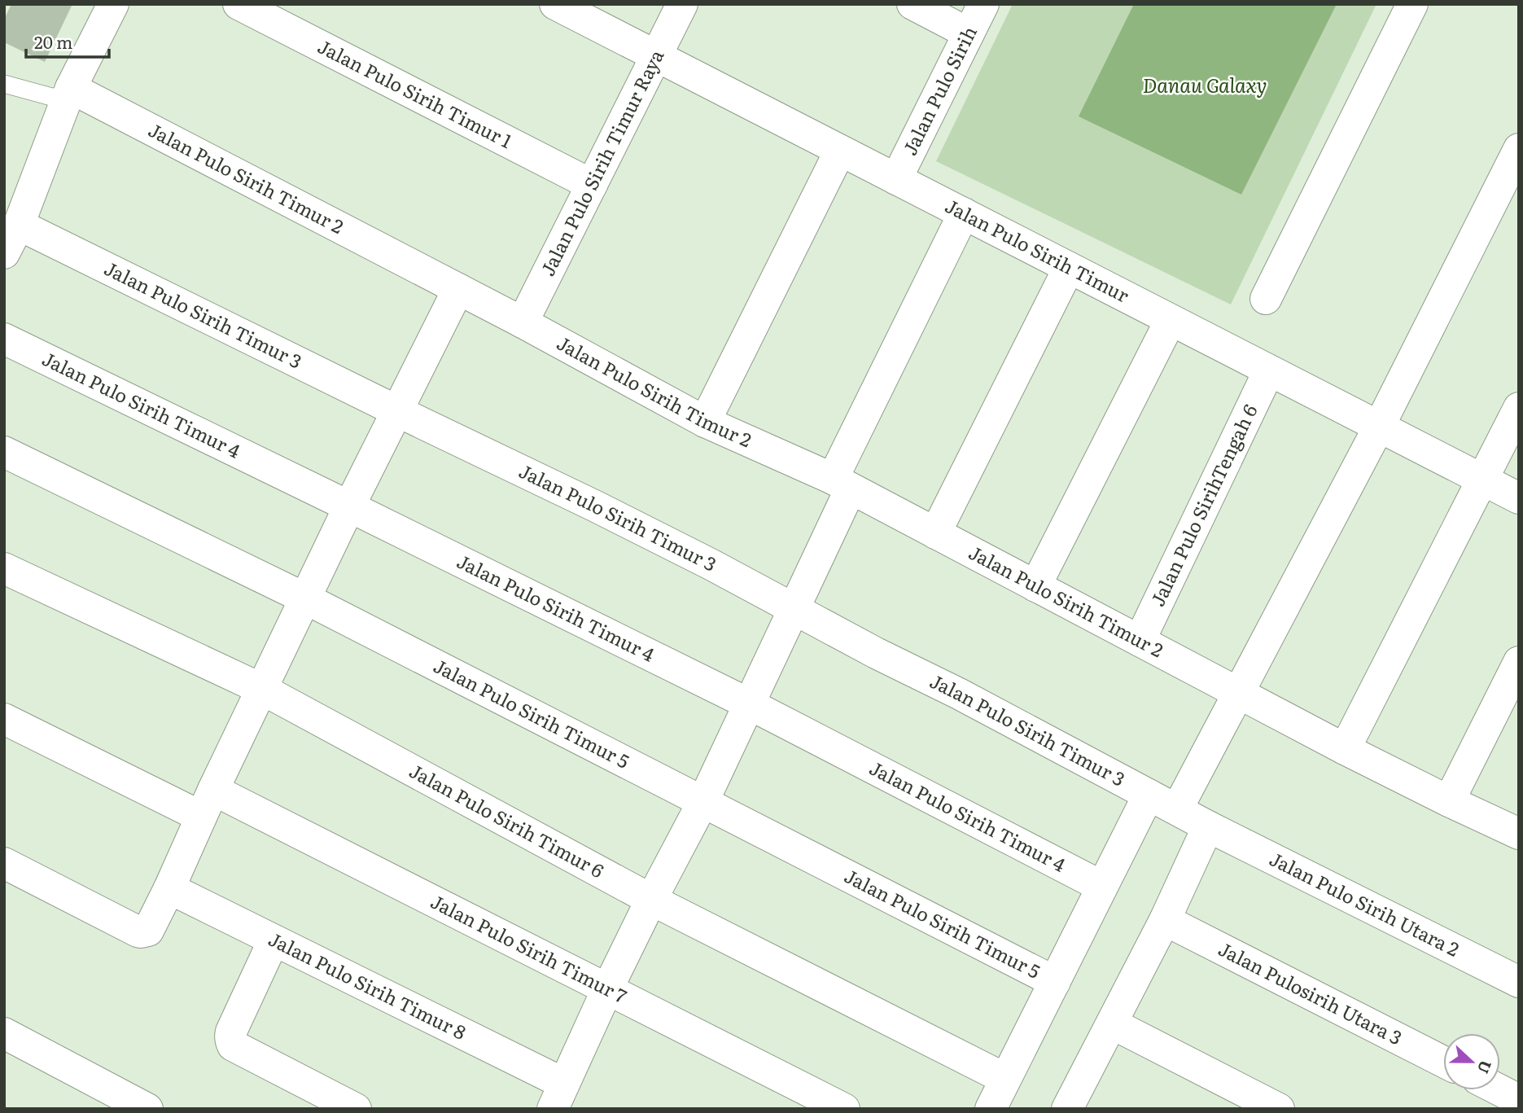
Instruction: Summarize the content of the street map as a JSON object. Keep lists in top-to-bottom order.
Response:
{
  "streets": {
    "street": [
      "Jalan Pulo Sirih",
      "Jalan Pulo Sirih Timur 1",
      "Jalan Pulo Sirih Timur Raya",
      "Jalan Pulo Sirih Timur 2",
      "Jalan Pulo Sirih Timur",
      "Jalan Pulo Sirih Timur 3",
      "Jalan Pulo Sirih Timur 4",
      "Jalan Pulo SirihTengah 6",
      "Jalan Pulo Sirih Timur 5",
      "Jalan Pulo Sirih Timur 6",
      "Jalan Pulo Sirih Utara 2",
      "Jalan Pulo Sirih Timur 7",
      "Jalan Pulo Sirih Timur 8",
      "Jalan Pulosirih Utara 3"
    ]
  },
  "crossings": [
    ["Jalan Pulo Sirih", "Jalan Pulo Sirih Timur"],
    ["Jalan Pulo Sirih Timur 1", "Jalan Pulo Sirih Timur Raya"],
    ["Jalan Pulo Sirih Timur Raya", "Jalan Pulo Sirih Timur 2"],
    ["Jalan Pulo Sirih Timur Raya", "Jalan Pulo Sirih Timur"],
    ["Jalan Pulo Sirih Timur 2", "Jalan Pulo SirihTengah 6"],
    ["Jalan Pulo Sirih Timur", "Jalan Pulo SirihTengah 6"],
    ["Jalan Pulo Sirih Timur 3", "Jalan Pulo Sirih Utara 2"]
  ],
  "water": ["Danau Galaxy"],
  "scale_bar": "20 m",
  "north": "right"
}
